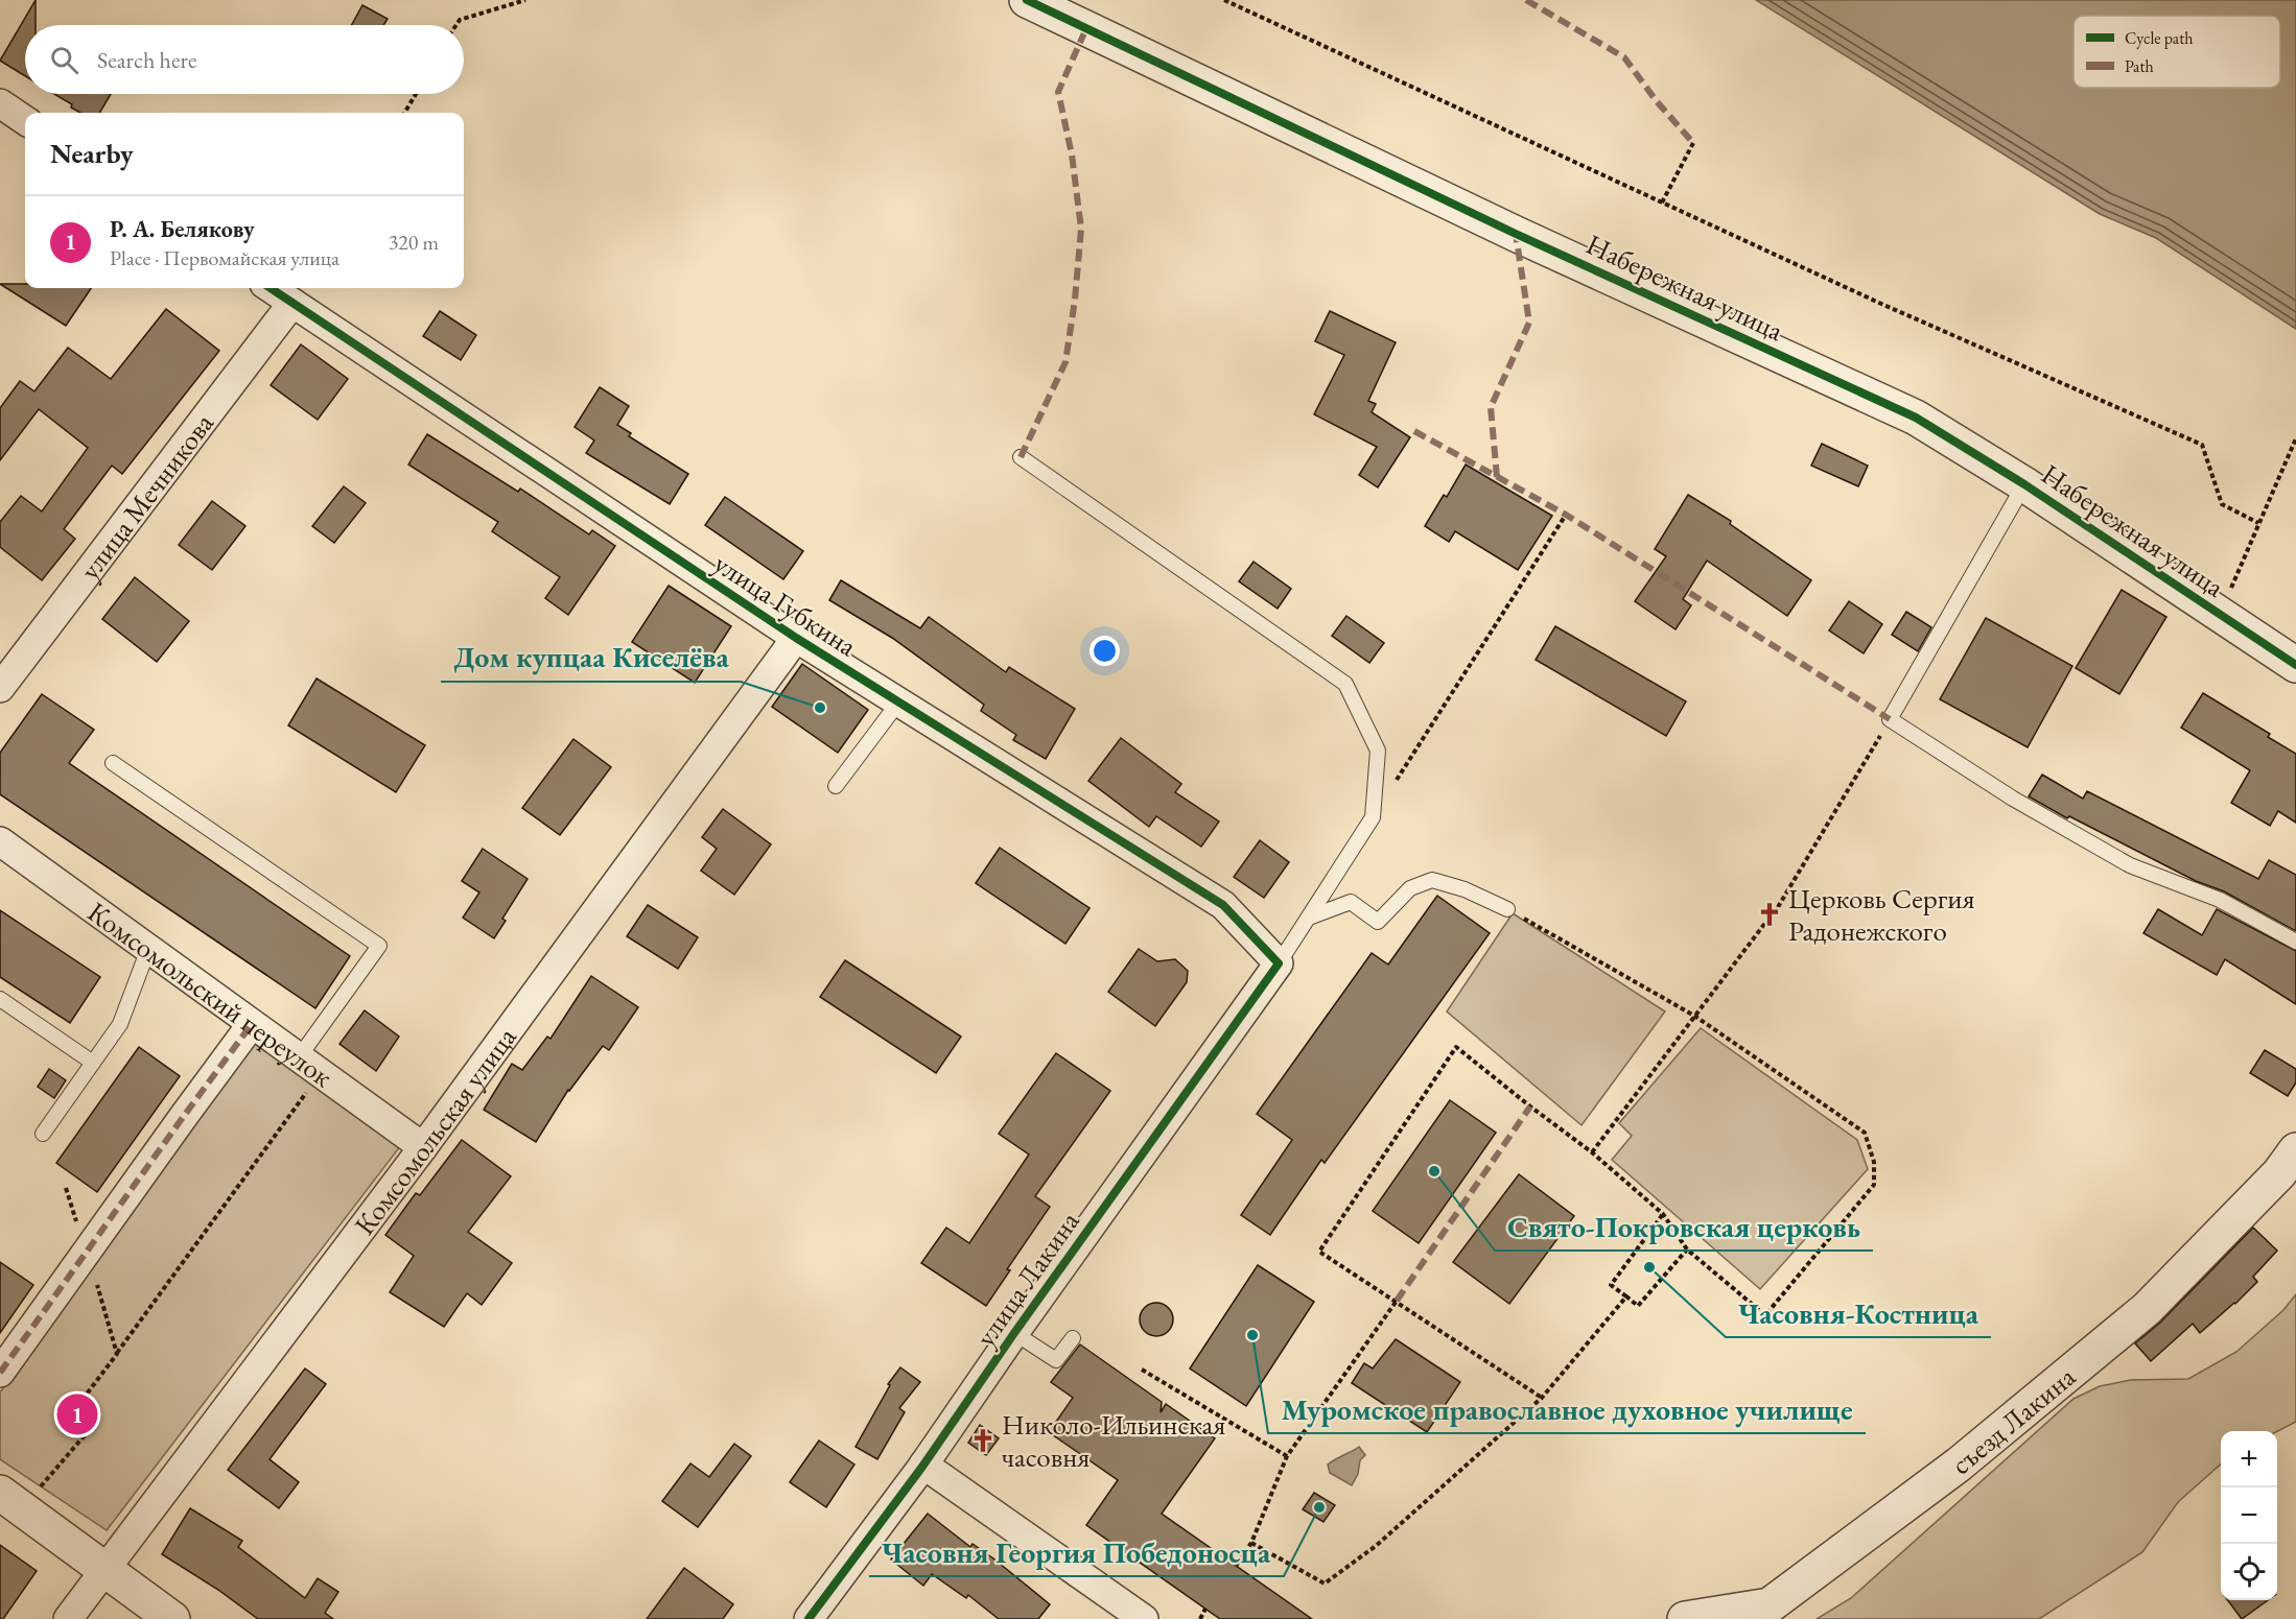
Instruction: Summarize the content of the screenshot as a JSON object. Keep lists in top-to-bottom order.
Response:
{
  "streets": {
    "street": [
      "Набережная улица",
      "улица Мечникова",
      "улица Губкина",
      "Комсомольский переулок",
      "Комсомольская улица",
      "улица Лакина",
      "съезд Лакина"
    ]
  },
  "crossings": [
    ["улица Мечникова", "улица Губкина"],
    ["улица Губкина", "Комсомольская улица"],
    ["улица Губкина", "улица Лакина"],
    ["Комсомольский переулок", "Комсомольская улица"]
  ],
  "places": {
    "other": [
      "Дом купцаа Киселёва",
      "Свято-Покровская церковь",
      "Часовня-Костница",
      "Муромское православное духовное училище",
      "Часовня Георгия Победоносца"
    ],
    "church": ["Церковь Сергия Радонежского", "Николо-Ильинская часовня"]
  },
  "legend": ["Cycle path", "Path"],
  "page": {
    "search": "Search here",
    "heading": "Nearby",
    "list": [
      {
        "mark": "1",
        "name": "Р. А. Белякову",
        "note": "Place · Первомайская улица",
        "value": "320 m"
      }
    ],
    "pins": "1",
    "map_buttons": ["+", "−"]
  }
}
